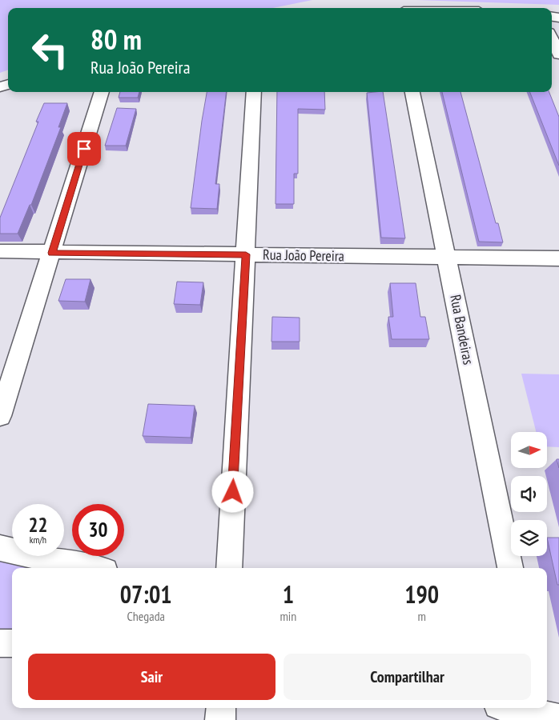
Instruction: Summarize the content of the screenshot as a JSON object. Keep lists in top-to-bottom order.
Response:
{
  "streets": {
    "street": ["Rua João Pereira", "Rua Bandeiras"]
  },
  "crossings": [
    ["Rua João Pereira", "Rua Bandeiras"]
  ],
  "north": "right",
  "page": {
    "turn": ["80 m", "Rua João Pereira"],
    "speed": "22 km/h",
    "limit": "30",
    "eta": [
      "07:01",
      "Chegada",
      "1",
      "min",
      "190",
      "m"
    ],
    "buttons": ["Sair", "Compartilhar"]
  }
}
